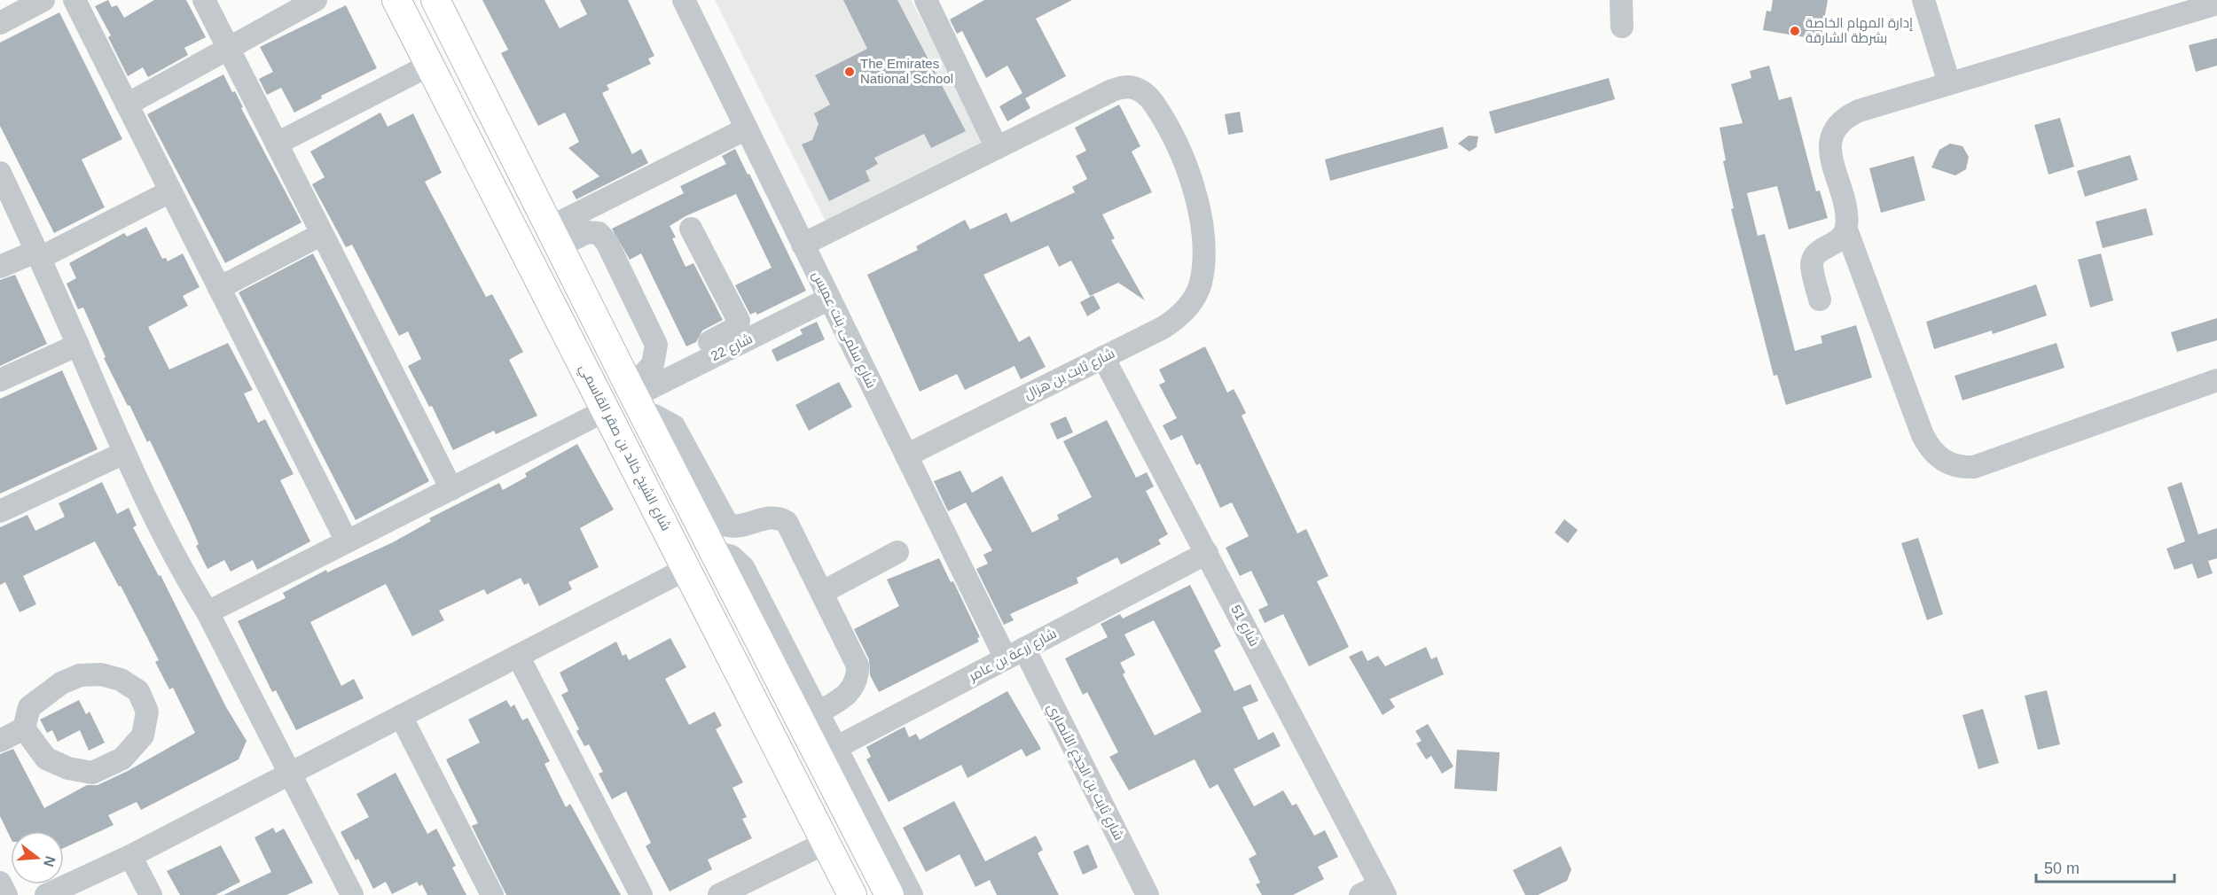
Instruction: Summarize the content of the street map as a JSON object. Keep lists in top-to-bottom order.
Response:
{
  "streets": {
    "main road": ["شارع الشيخ خالد بن صقر القاسمي"],
    "street": [
      "شارع سلمى بنت عميس",
      "شارع 22",
      "شارع ثابت بن هزال",
      "شارع 51",
      "شارع زرعة بن عامر",
      "شارع ثابت بن الجذع الأنصاري"
    ]
  },
  "crossings": [
    ["شارع سلمى بنت عميس", "شارع 22"],
    ["شارع سلمى بنت عميس", "شارع ثابت بن هزال"],
    ["شارع سلمى بنت عميس", "شارع زرعة بن عامر"],
    ["شارع سلمى بنت عميس", "شارع ثابت بن الجذع الأنصاري"],
    ["شارع ثابت بن هزال", "شارع 51"],
    ["شارع 51", "شارع زرعة بن عامر"],
    ["شارع زرعة بن عامر", "شارع ثابت بن الجذع الأنصاري"]
  ],
  "places": ["إدارة المهام الخاصة بشرطة الشارقة", "The Emirates National School"],
  "scale_bar": "50 m",
  "north": "right"
}
